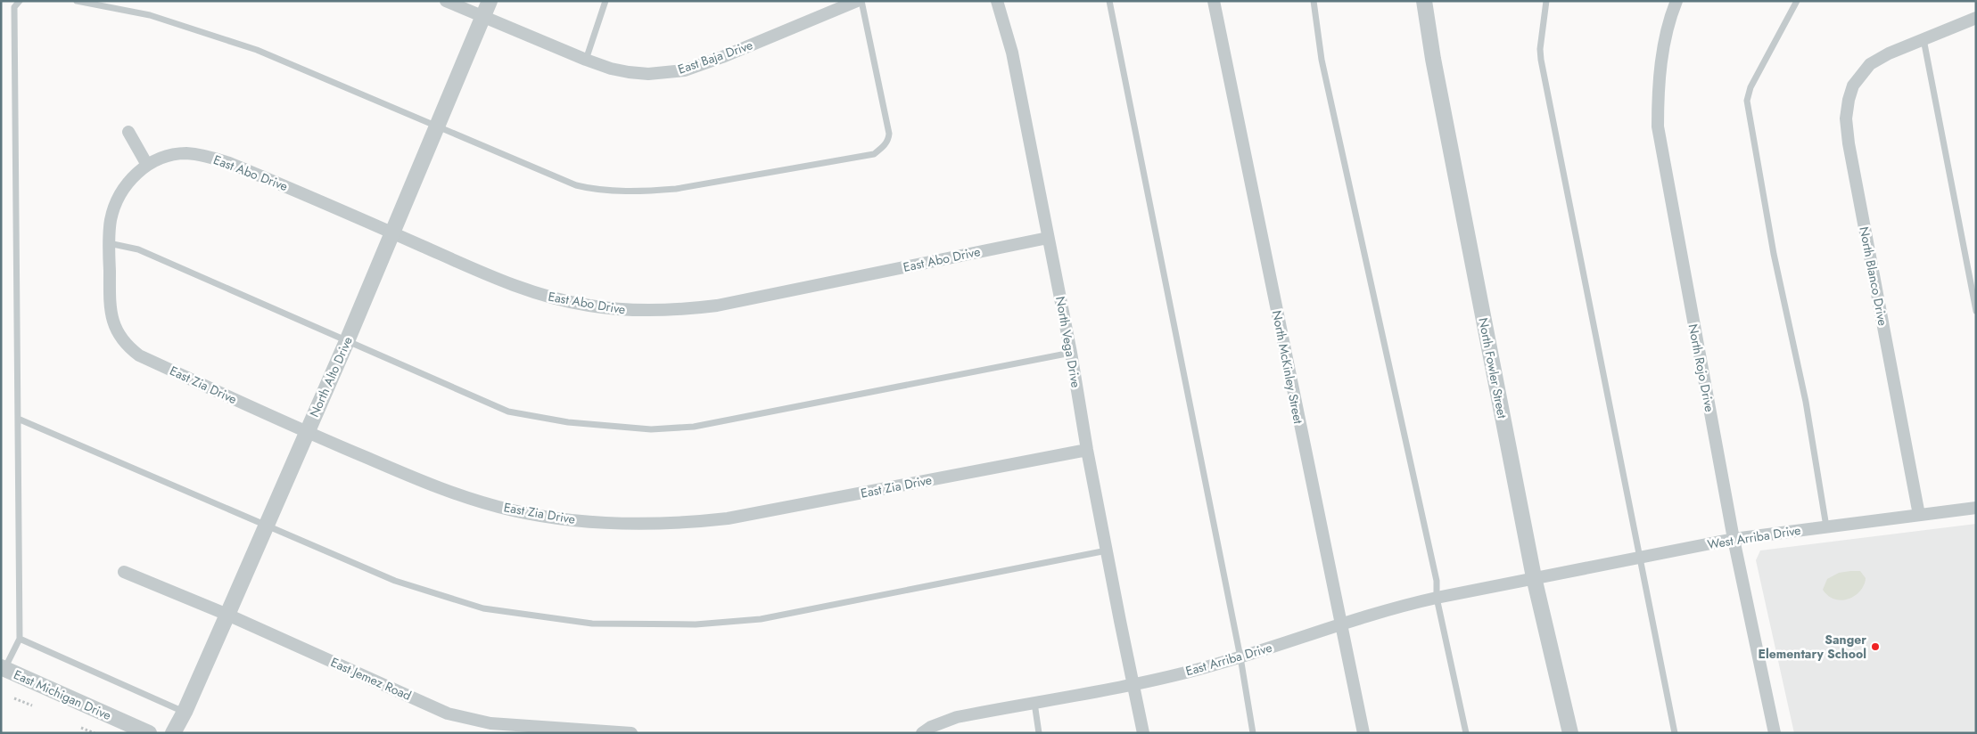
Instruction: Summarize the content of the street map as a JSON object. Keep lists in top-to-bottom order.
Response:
{
  "streets": {
    "street": [
      "East Baja Drive",
      "East Abo Drive",
      "North Blanco Drive",
      "North Vega Drive",
      "North McKinley Street",
      "North Fowler Street",
      "North Rojo Drive",
      "North Alto Drive",
      "East Zia Drive",
      "West Arriba Drive",
      "East Arriba Drive",
      "East Jemez Road",
      "East Michigan Drive"
    ]
  },
  "crossings": [
    ["East Baja Drive", "North Alto Drive"],
    ["East Abo Drive", "North Vega Drive"],
    ["East Abo Drive", "North Alto Drive"],
    ["East Abo Drive", "East Zia Drive"],
    ["North Blanco Drive", "West Arriba Drive"],
    ["North Vega Drive", "East Zia Drive"],
    ["North Vega Drive", "East Arriba Drive"],
    ["North McKinley Street", "East Arriba Drive"],
    ["North Fowler Street", "West Arriba Drive"],
    ["North Fowler Street", "East Arriba Drive"],
    ["North Rojo Drive", "West Arriba Drive"],
    ["North Alto Drive", "East Zia Drive"],
    ["North Alto Drive", "East Jemez Road"],
    ["West Arriba Drive", "East Arriba Drive"]
  ],
  "places": ["Sanger Elementary School"]
}
